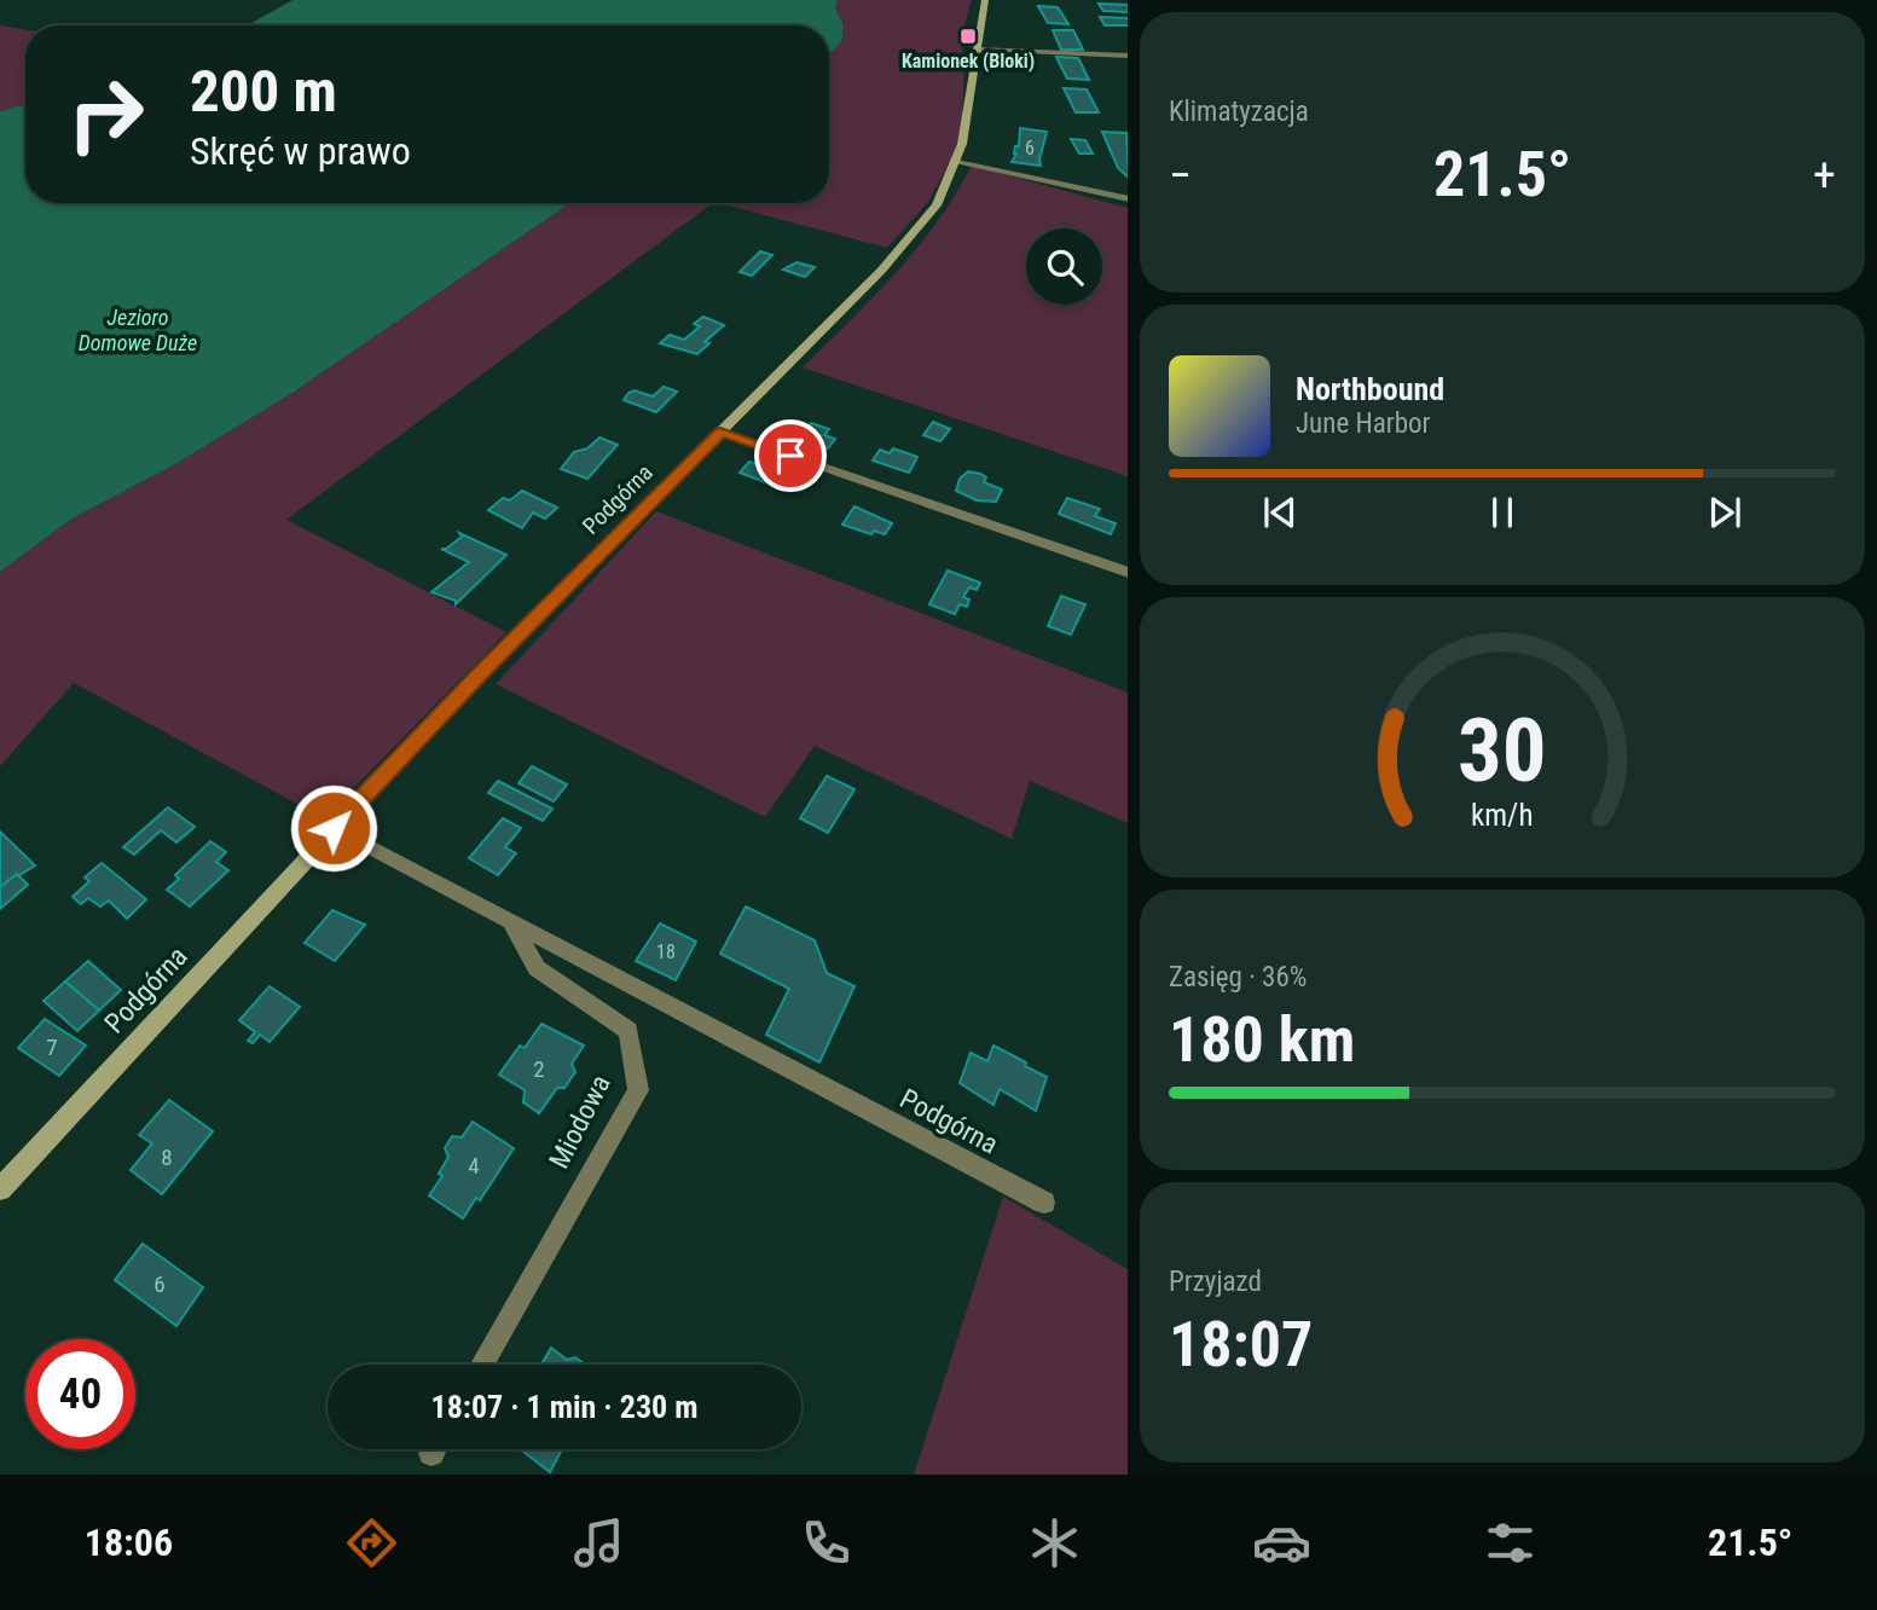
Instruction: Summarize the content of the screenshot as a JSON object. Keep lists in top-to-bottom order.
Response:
{
  "streets": {
    "street": ["Podgórna", "Miodowa"]
  },
  "crossings": [
    ["Podgórna", "Miodowa"]
  ],
  "water": ["Jezioro Domowe Duże"],
  "places": {
    "transit": ["Kamionek (Bloki)"]
  },
  "house_numbers": [
    "6",
    "18",
    "7",
    "2",
    "8",
    "4",
    "6"
  ],
  "page": {
    "tile": [
      "Klimatyzacja",
      ["Zasięg · 36%", "180 km"],
      ["Przyjazd", "18:07"]
    ],
    "turn": ["200 m", "Skręć w prawo"],
    "heat": ["−", "21.5°", "+"],
    "song": ["Northbound", "June Harbor"],
    "limit": "40",
    "trip": "18:07 · 1 min · 230 m",
    "tabs": ["18:06", "21.5°"],
    "gauge": ["30", "km/h"]
  }
}
